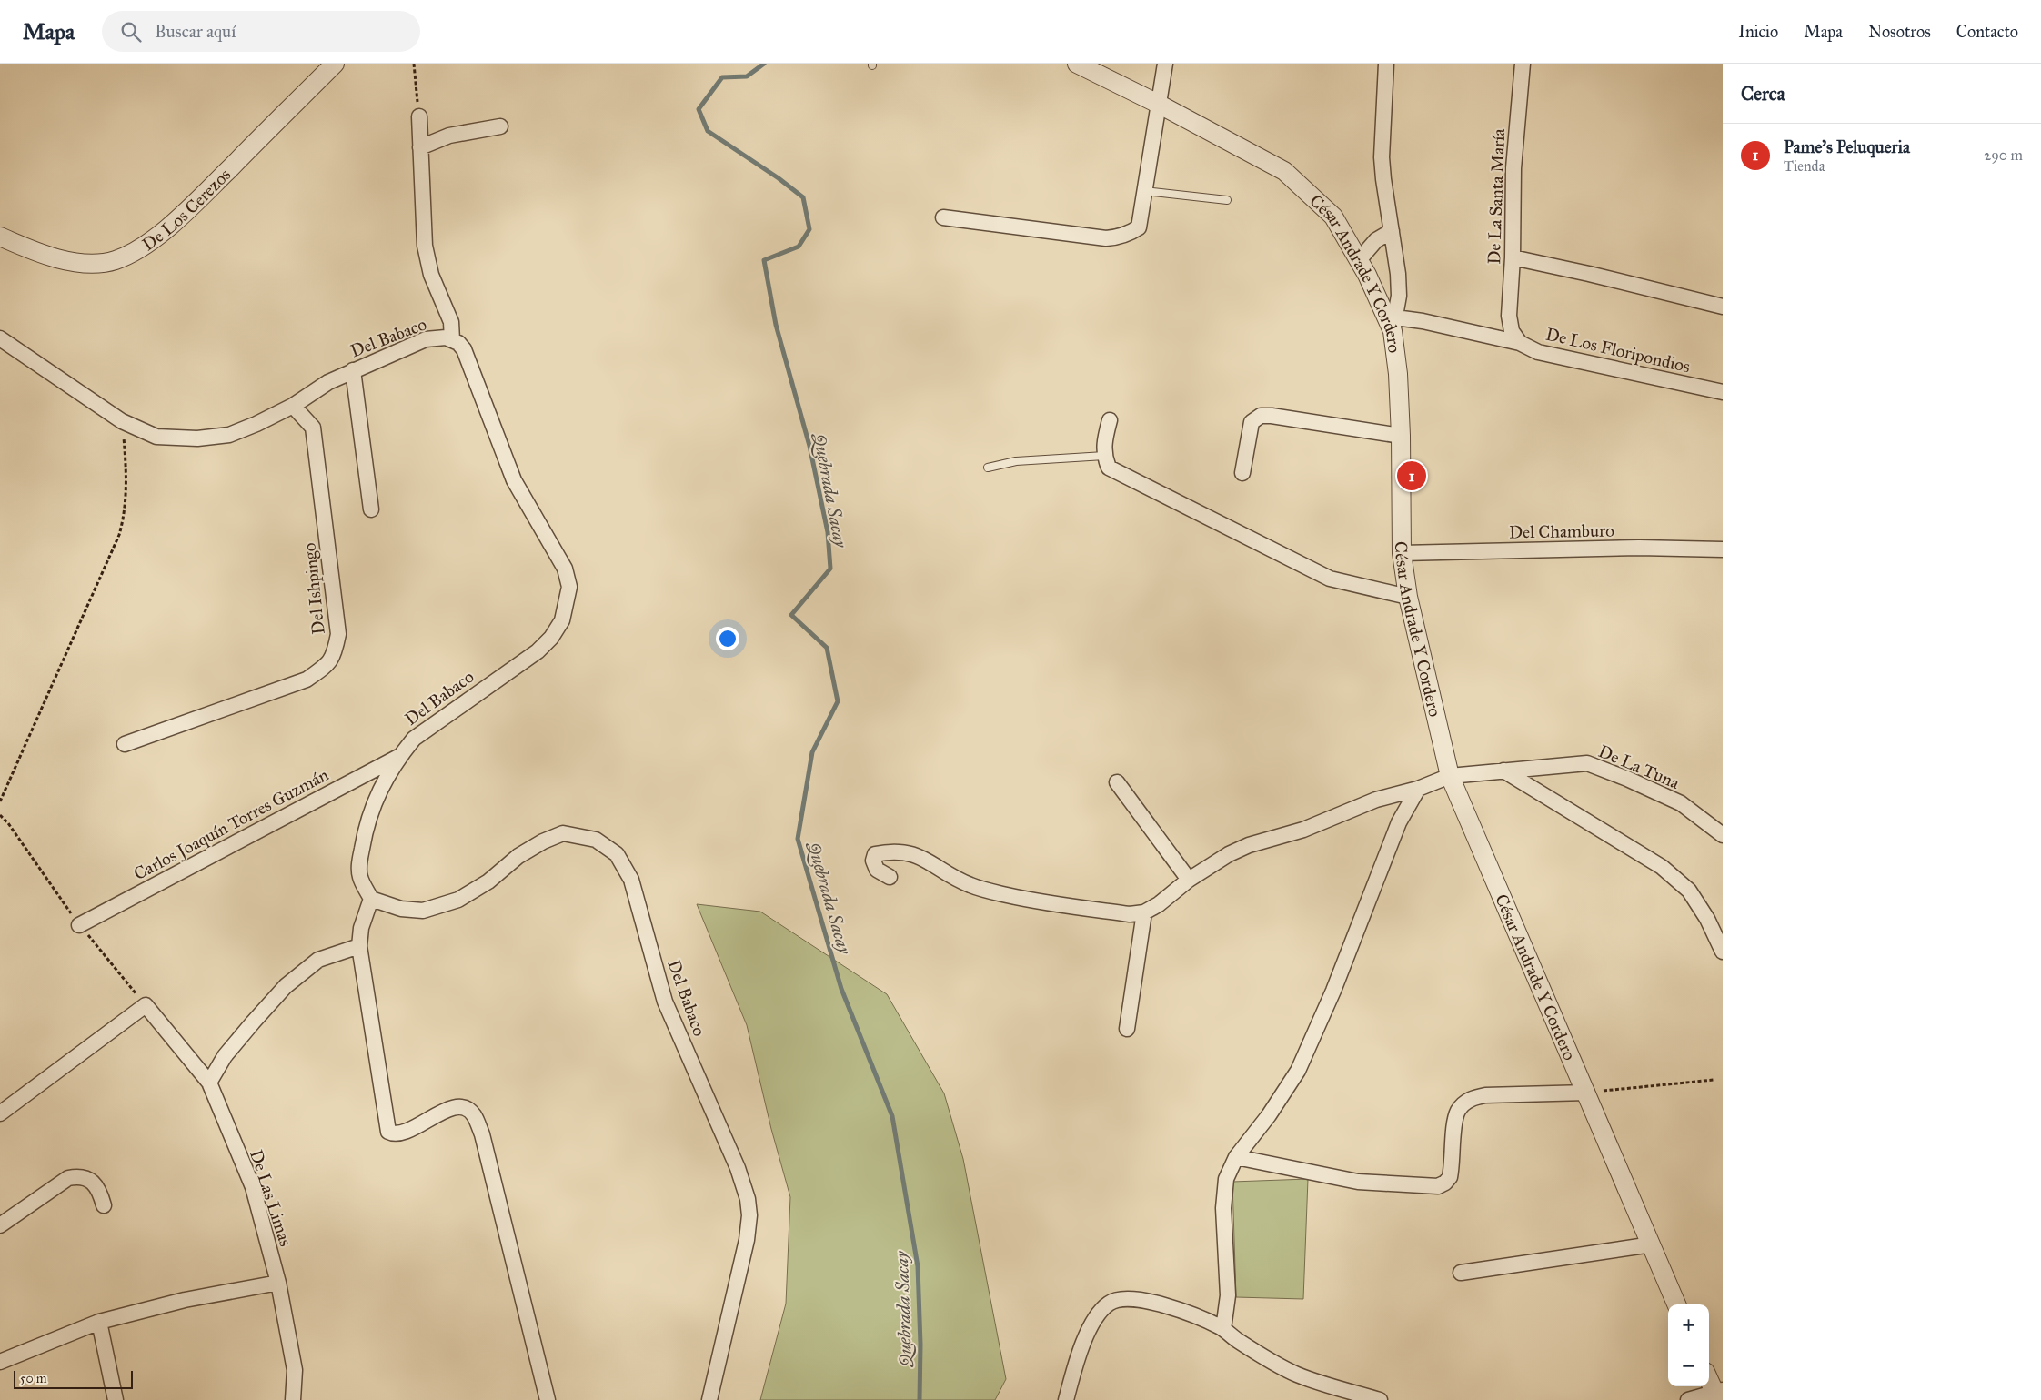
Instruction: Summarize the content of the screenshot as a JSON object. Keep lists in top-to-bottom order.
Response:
{
  "streets": {
    "street": [
      "De La Santa María",
      "De Los Cerezos",
      "César Andrade Y Cordero",
      "Del Babaco",
      "De Los Floripondios",
      "Del Chamburo",
      "Del Ishpingo",
      "De La Tuna",
      "Carlos Joaquín Torres Guzmán",
      "De Las Limas"
    ]
  },
  "crossings": [
    ["De La Santa María", "De Los Floripondios"],
    ["César Andrade Y Cordero", "De Los Floripondios"],
    ["César Andrade Y Cordero", "Del Chamburo"],
    ["César Andrade Y Cordero", "De La Tuna"],
    ["Del Babaco", "Del Ishpingo"],
    ["Del Babaco", "Carlos Joaquín Torres Guzmán"]
  ],
  "water": ["Quebrada Sacay"],
  "scale_bar": "50 m",
  "page": {
    "header": "Mapa",
    "search": "Buscar aquí",
    "nav": [
      "Inicio",
      "Mapa",
      "Nosotros",
      "Contacto"
    ],
    "heading": "Cerca",
    "list": [
      {
        "mark": "1",
        "name": "Pame's Peluqueria",
        "note": "Tienda",
        "value": "290 m"
      }
    ],
    "pins": "1",
    "map_buttons": ["+", "−"],
    "scale": "50 m"
  }
}
